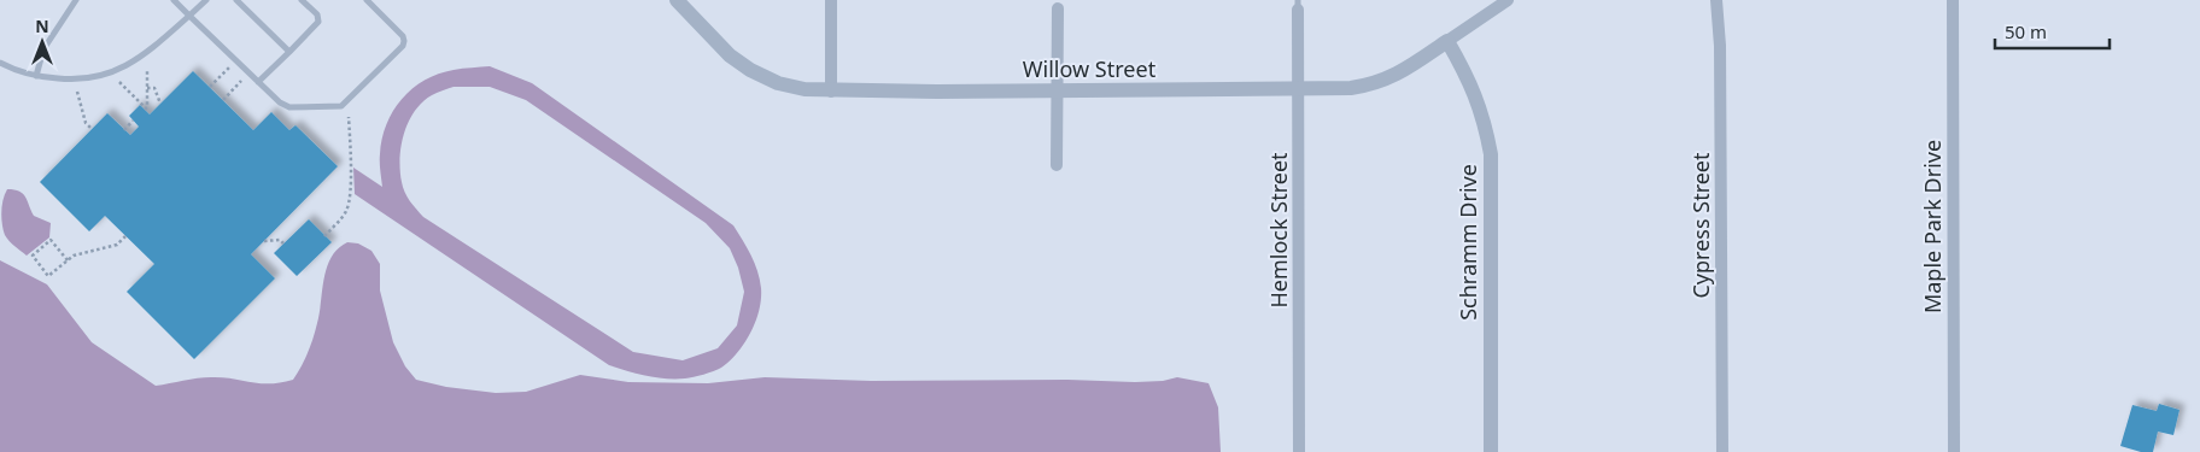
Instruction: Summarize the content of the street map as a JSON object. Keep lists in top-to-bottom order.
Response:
{
  "streets": {
    "street": [
      "Willow Street",
      "Cypress Street",
      "Maple Park Drive",
      "Hemlock Street",
      "Schramm Drive"
    ]
  },
  "crossings": [
    ["Willow Street", "Hemlock Street"],
    ["Willow Street", "Schramm Drive"]
  ],
  "scale_bar": "50 m",
  "north": "top"
}
